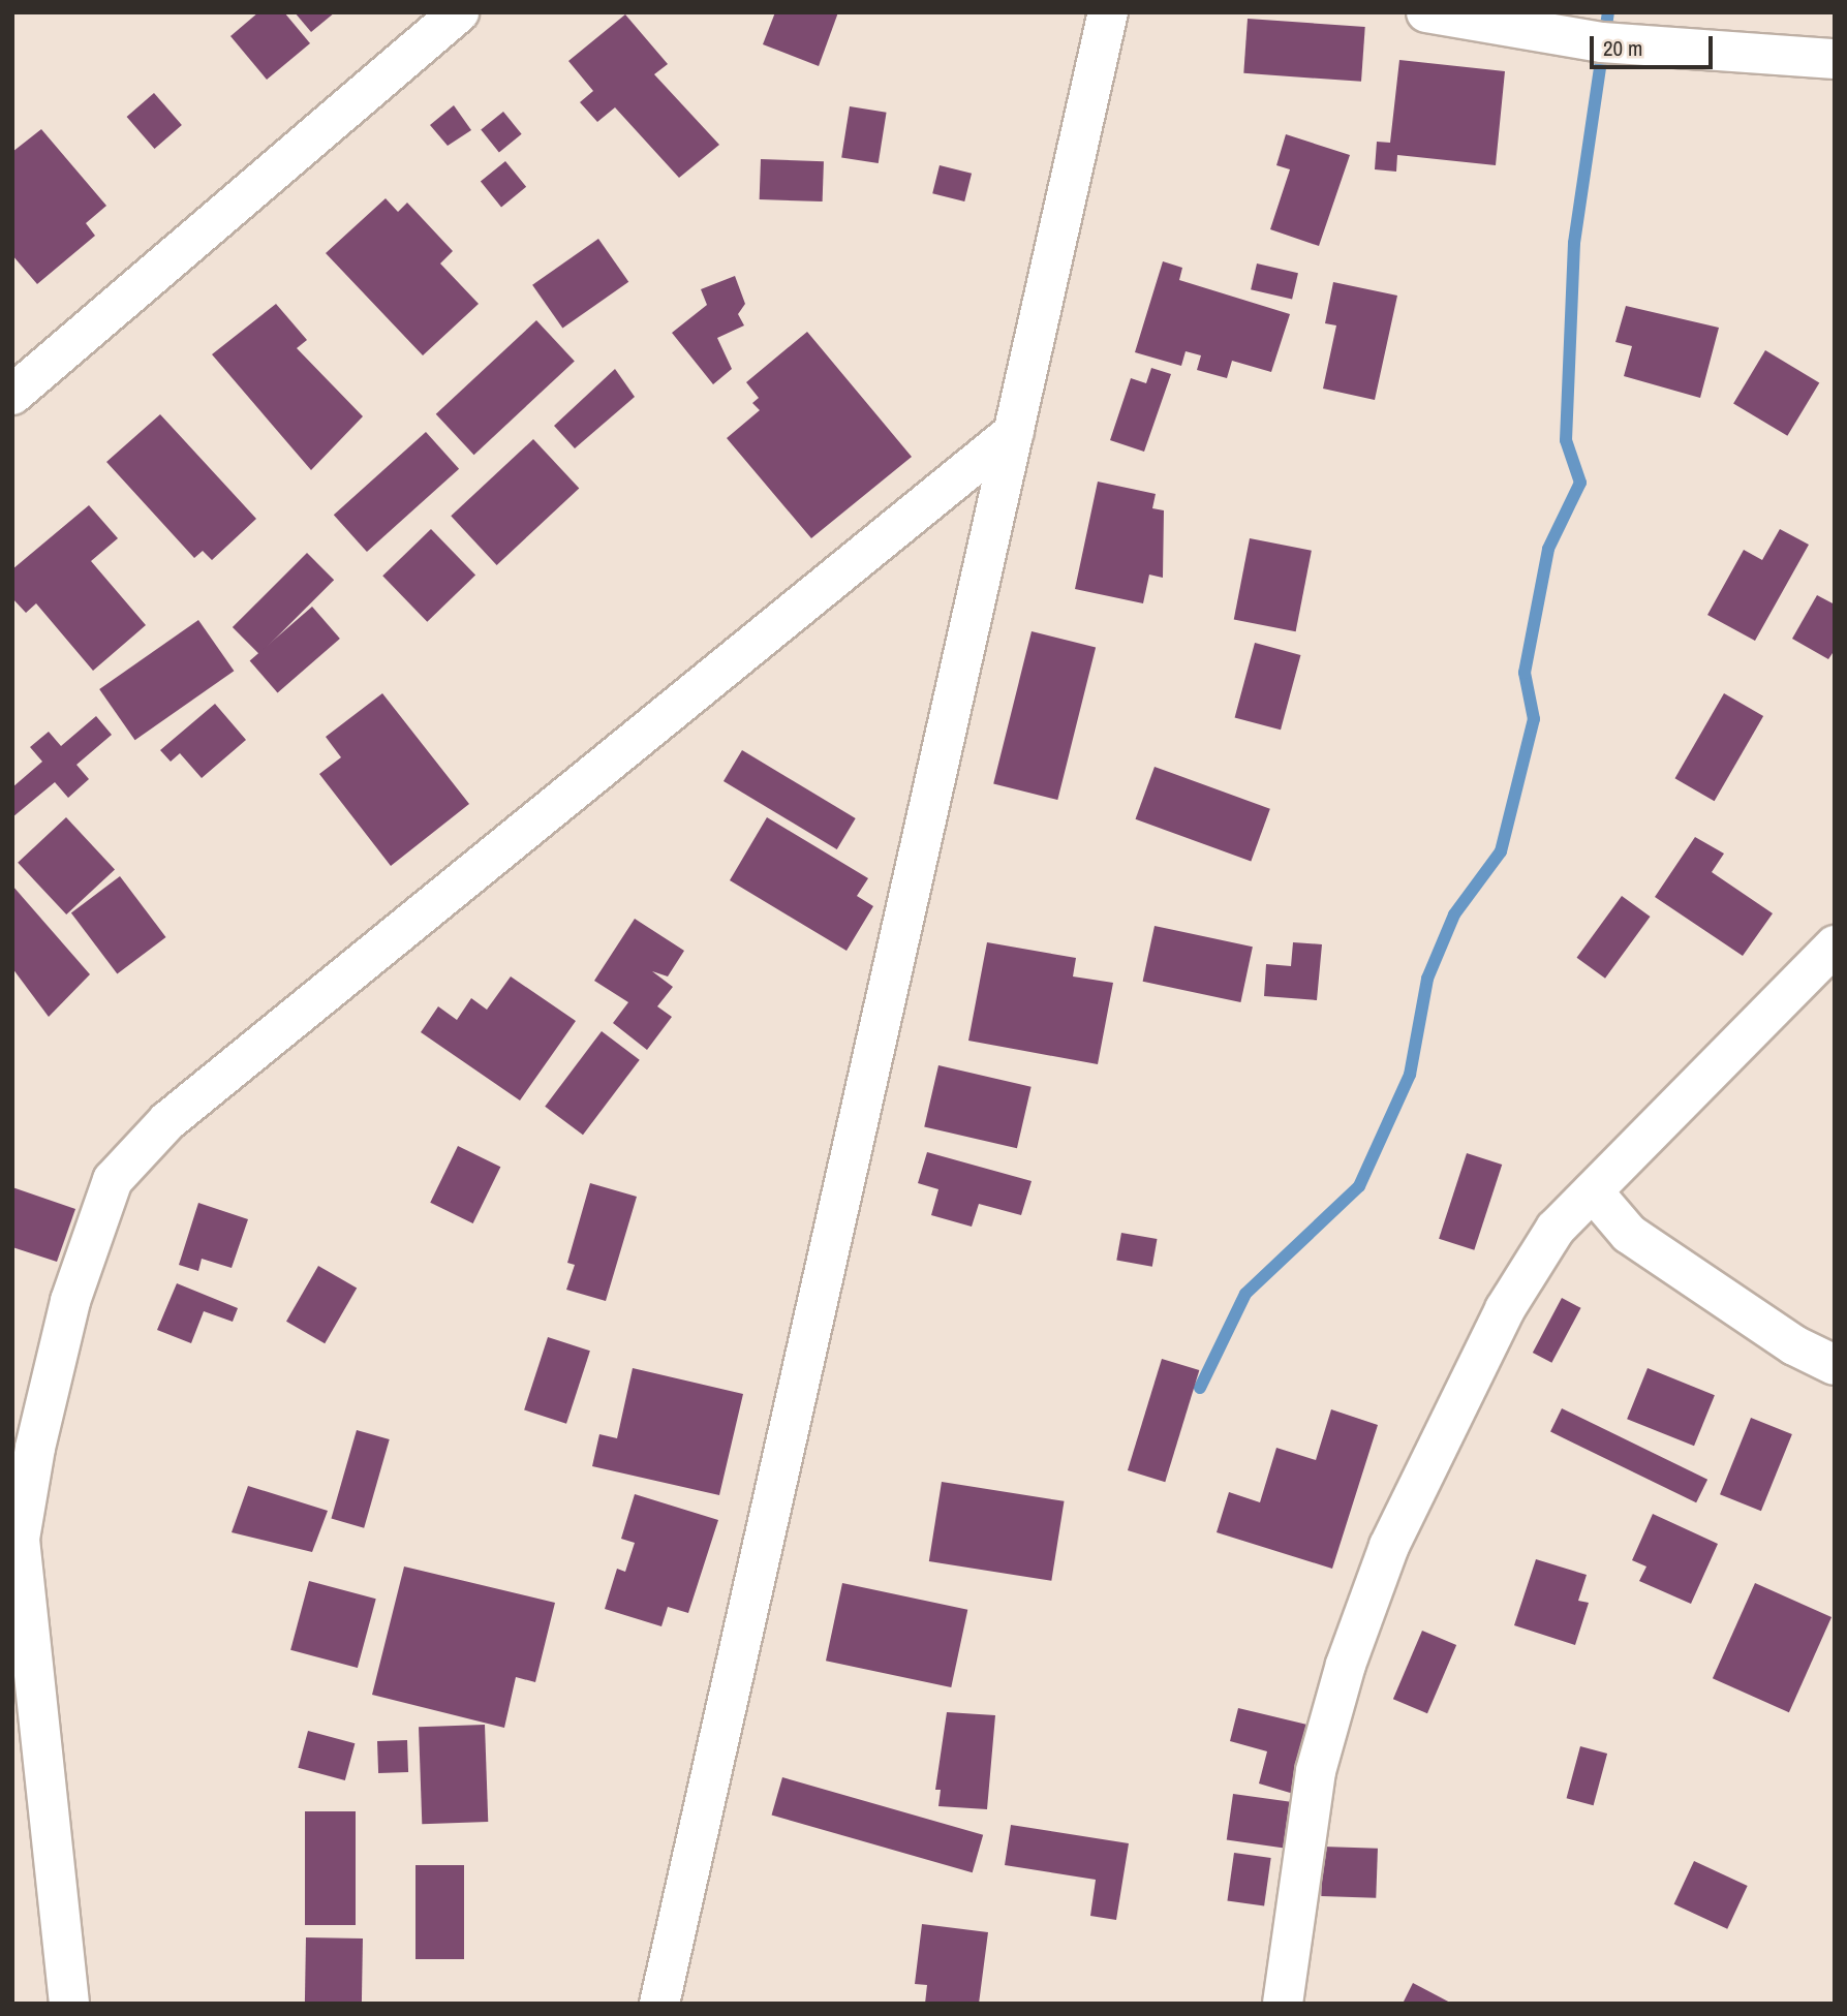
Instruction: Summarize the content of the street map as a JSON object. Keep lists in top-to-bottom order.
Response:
{
  "scale_bar": "20 m"
}
